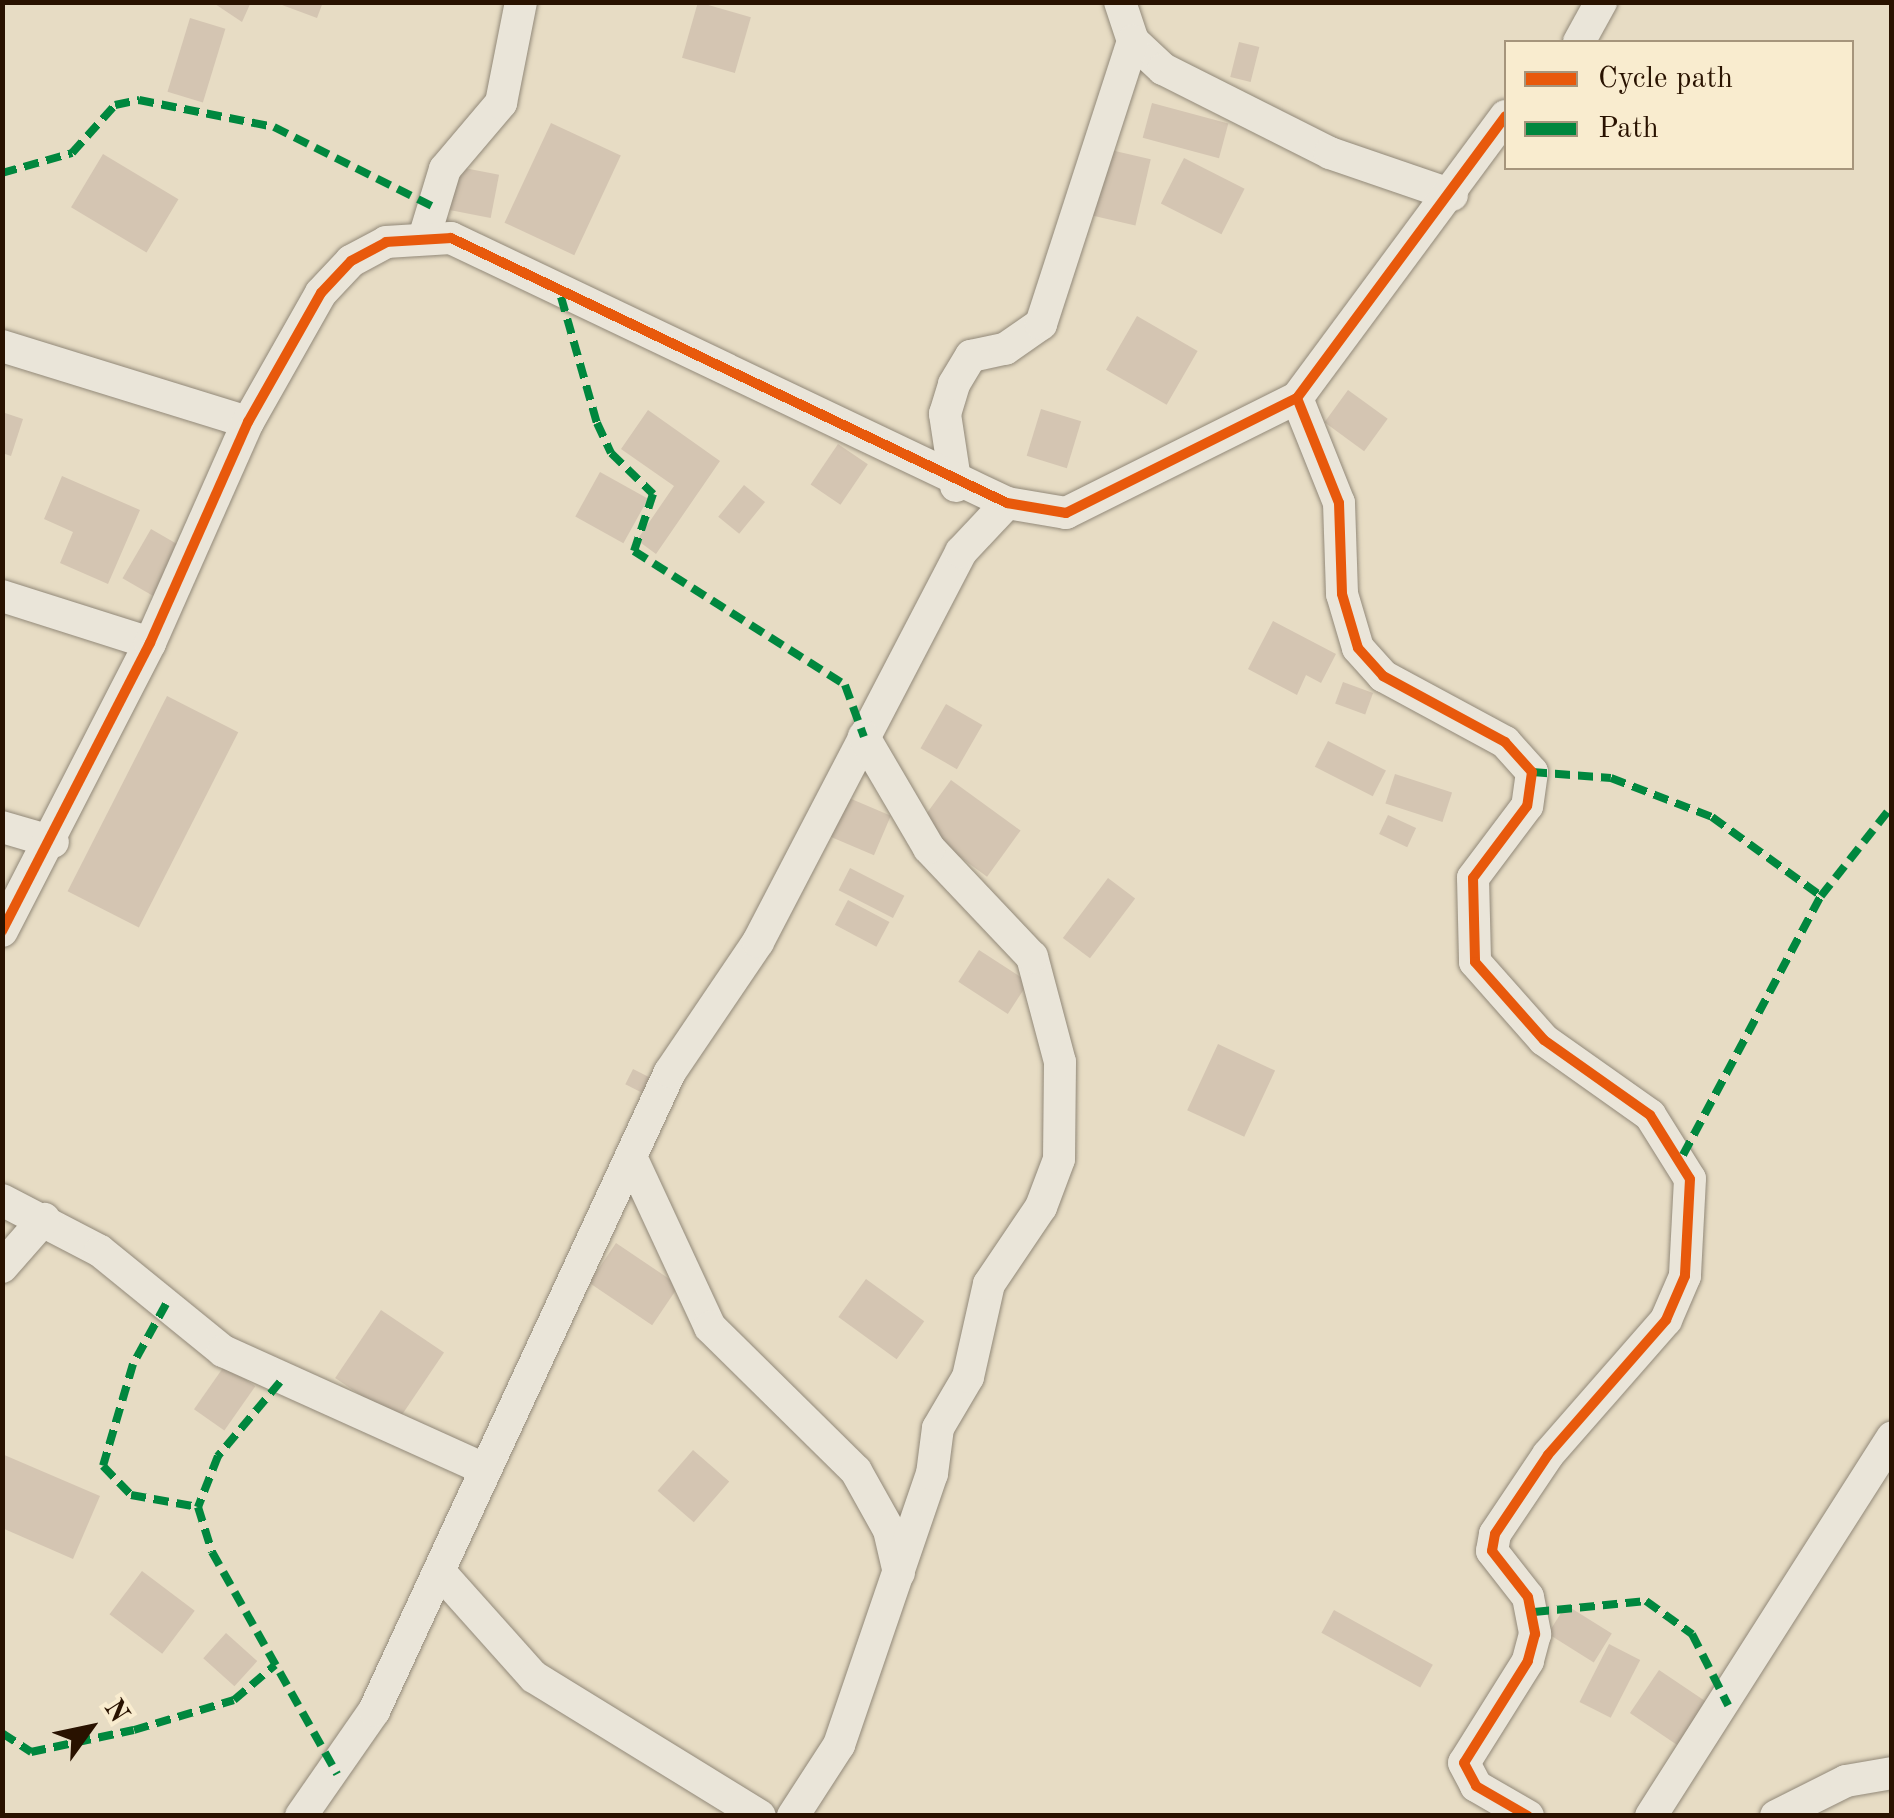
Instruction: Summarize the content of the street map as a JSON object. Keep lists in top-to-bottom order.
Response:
{
  "legend": ["Cycle path", "Path"],
  "north": "top right"
}
